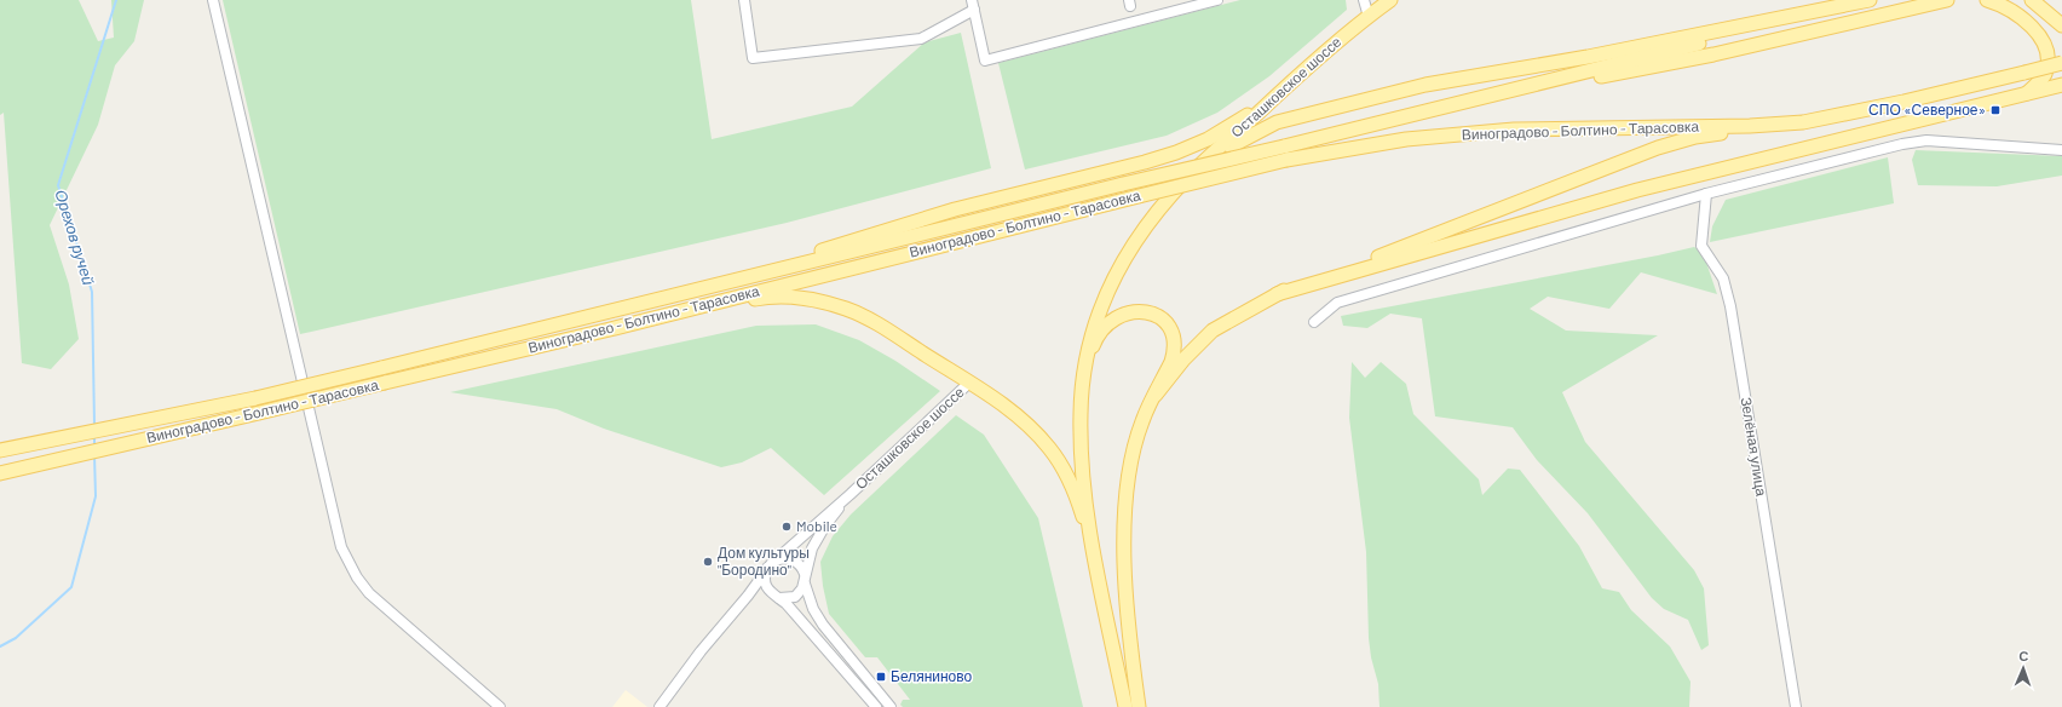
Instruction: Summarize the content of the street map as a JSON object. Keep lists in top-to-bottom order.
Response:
{
  "streets": {
    "main road": ["Осташковское шоссе", "Виноградово - Болтино - Тарасовка"],
    "street": ["Зелёная улица"]
  },
  "water": ["Орехов ручей"],
  "places": {
    "transit": ["СПО «Северное»", "Беляниново"],
    "other": ["Mobile", "Дом культуры \"Бородино\""]
  },
  "north": "top"
}
